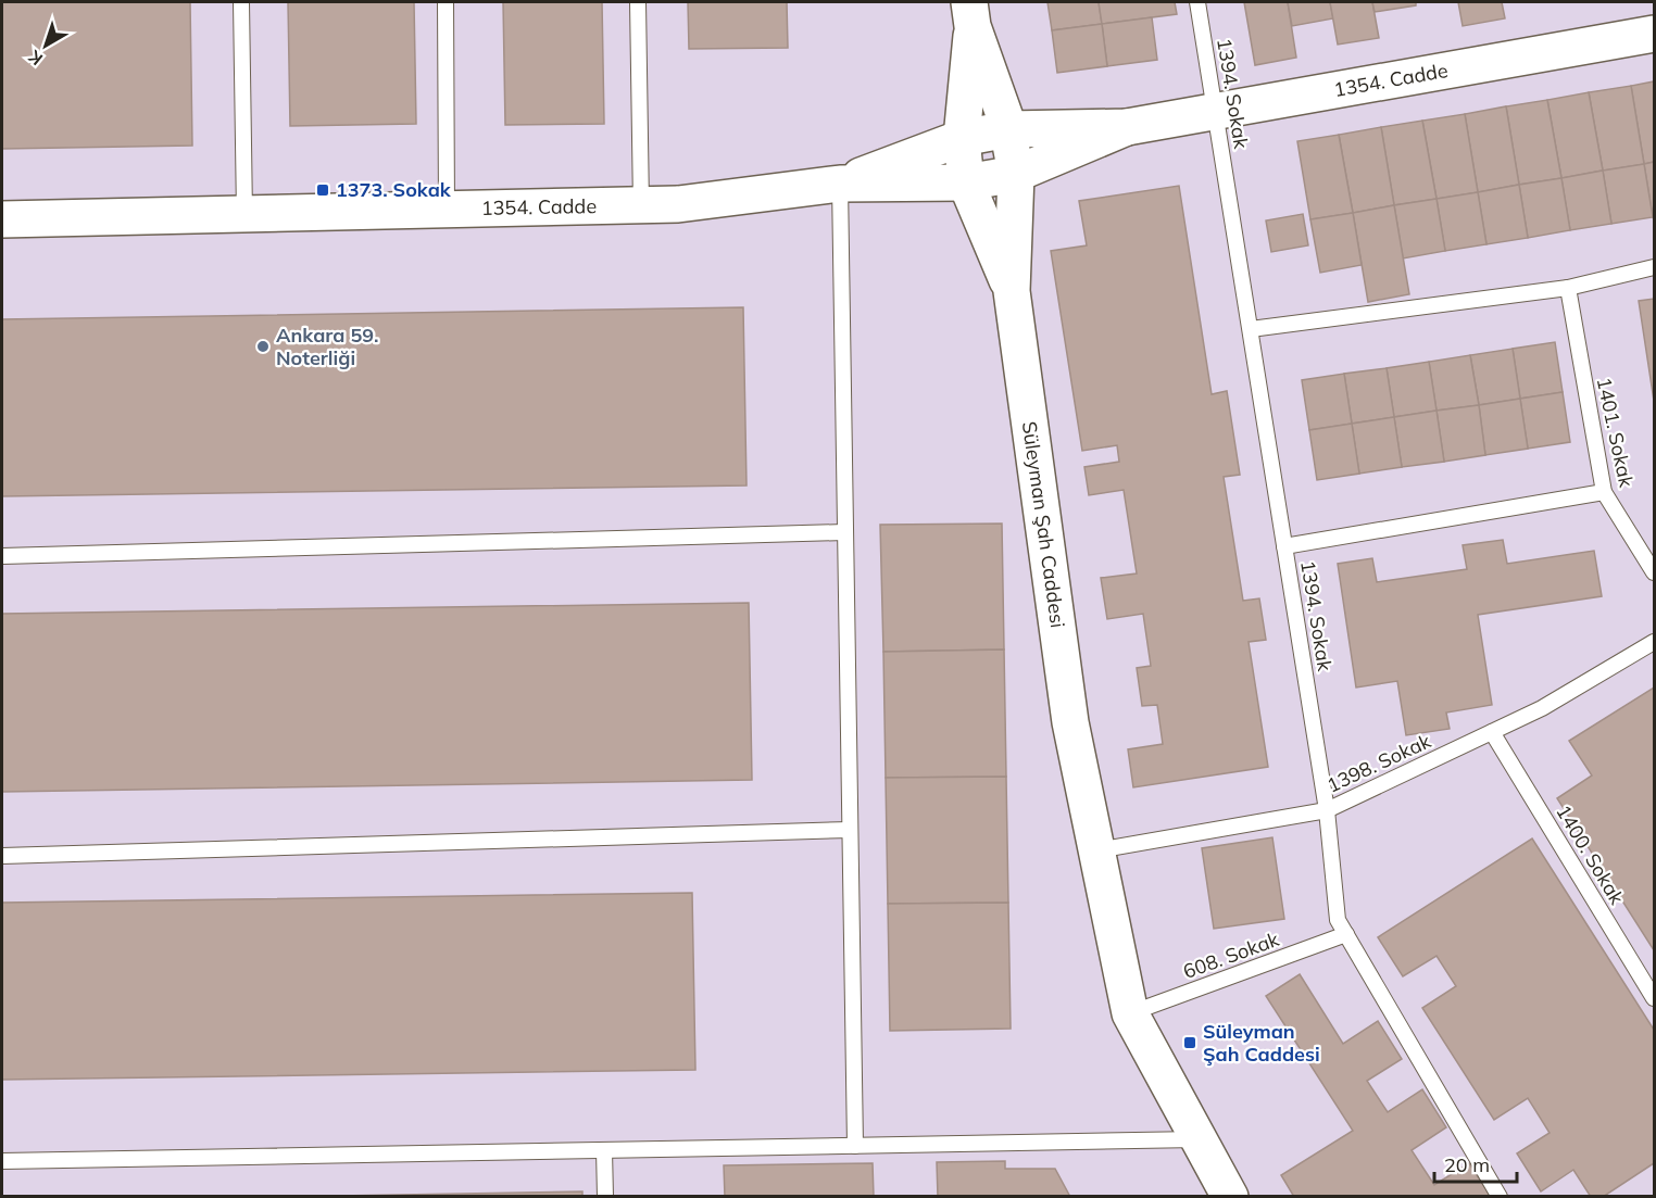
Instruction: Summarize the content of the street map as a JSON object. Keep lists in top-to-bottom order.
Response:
{
  "streets": {
    "main road": ["1354. Cadde", "Süleyman Şah Caddesi"],
    "lane": [
      "1394. Sokak",
      "1401. Sokak",
      "1398. Sokak",
      "1400. Sokak",
      "608. Sokak"
    ]
  },
  "crossings": [
    ["1354. Cadde", "1394. Sokak"],
    ["1394. Sokak", "1398. Sokak"],
    ["1394. Sokak", "608. Sokak"],
    ["Süleyman Şah Caddesi", "1398. Sokak"],
    ["Süleyman Şah Caddesi", "608. Sokak"],
    ["1398. Sokak", "1400. Sokak"]
  ],
  "places": {
    "transit": ["1373. Sokak", "Süleyman Şah Caddesi"],
    "other": ["Ankara 59. Noterliği"]
  },
  "scale_bar": "20 m",
  "north": "bottom left"
}
